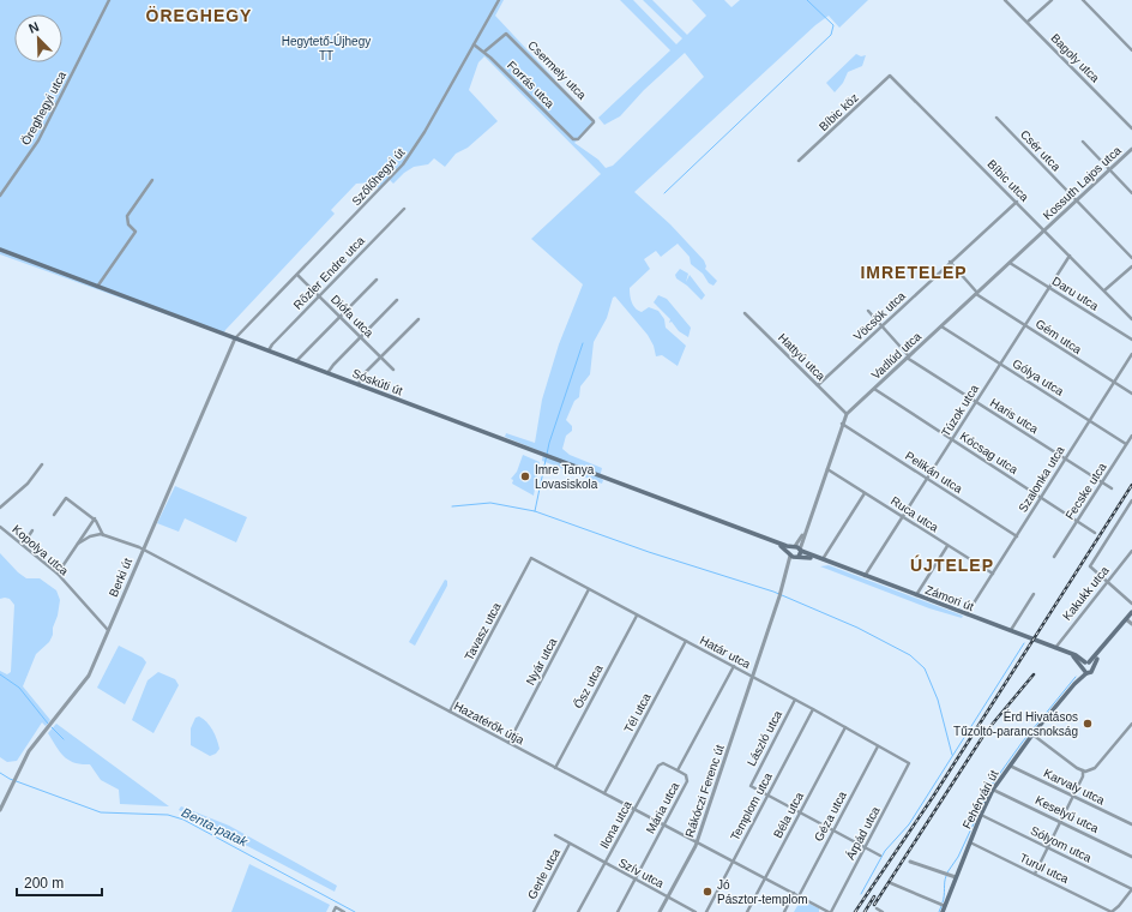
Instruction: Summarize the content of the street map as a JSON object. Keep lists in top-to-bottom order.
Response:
{
  "streets": {
    "main road": ["Sóskúti út", "Zámori út", "Fehérvári út"],
    "street": [
      "Bagoly utca",
      "Csermely utca",
      "Forrás utca",
      "Öreghegyi utca",
      "Bíbic köz",
      "Csér utca",
      "Szőlőhegyi út",
      "Bíbic utca",
      "Kossuth Lajos utca",
      "Rőzler Endre utca",
      "Daru utca",
      "Diófa utca",
      "Vöcsök utca",
      "Gém utca",
      "Vadlúd utca",
      "Hattyú utca",
      "Gólya utca",
      "Túzok utca",
      "Haris utca",
      "Kócsag utca",
      "Pelikán utca",
      "Szalonka utca",
      "Fecske utca",
      "Ruca utca",
      "Kopolya utca",
      "Berki út",
      "Kakukk utca",
      "Tavasz utca",
      "Határ utca",
      "Nyár utca",
      "Ősz utca",
      "Tél utca",
      "Hazatérők útja",
      "László utca",
      "Karvaly utca",
      "Rákóczi Ferenc út",
      "Templom utca",
      "Mária utca",
      "Keselyű utca",
      "Béla utca",
      "Géza utca",
      "Ilona utca",
      "Árpád utca",
      "Sólyom utca",
      "Turul utca",
      "Szív utca",
      "Gerle utca"
    ]
  },
  "crossings": [
    ["Csermely utca", "Forrás utca"],
    ["Forrás utca", "Szőlőhegyi út"],
    ["Bíbic köz", "Bíbic utca"],
    ["Csér utca", "Kossuth Lajos utca"],
    ["Szőlőhegyi út", "Diófa utca"],
    ["Szőlőhegyi út", "Sóskúti út"],
    ["Szőlőhegyi út", "Berki út"],
    ["Bíbic utca", "Kossuth Lajos utca"],
    ["Bíbic utca", "Vöcsök utca"],
    ["Bíbic utca", "Vadlúd utca"],
    ["Bíbic utca", "Túzok utca"],
    ["Kossuth Lajos utca", "Vadlúd utca"],
    ["Rőzler Endre utca", "Diófa utca"],
    ["Rőzler Endre utca", "Sóskúti út"],
    ["Daru utca", "Vadlúd utca"],
    ["Daru utca", "Túzok utca"],
    ["Vöcsök utca", "Gém utca"],
    ["Vöcsök utca", "Hattyú utca"],
    ["Vöcsök utca", "Haris utca"],
    ["Gém utca", "Vadlúd utca"],
    ["Gém utca", "Túzok utca"],
    ["Gém utca", "Szalonka utca"],
    ["Vadlúd utca", "Hattyú utca"],
    ["Vadlúd utca", "Gólya utca"],
    ["Vadlúd utca", "Sóskúti út"],
    ["Vadlúd utca", "Haris utca"],
    ["Vadlúd utca", "Kócsag utca"],
    ["Vadlúd utca", "Pelikán utca"],
    ["Vadlúd utca", "Ruca utca"],
    ["Vadlúd utca", "Zámori út"],
    ["Gólya utca", "Túzok utca"],
    ["Gólya utca", "Szalonka utca"],
    ["Gólya utca", "Fecske utca"],
    ["Sóskúti út", "Berki út"],
    ["Sóskúti út", "Zámori út"],
    ["Túzok utca", "Haris utca"],
    ["Túzok utca", "Kócsag utca"],
    ["Túzok utca", "Pelikán utca"],
    ["Túzok utca", "Ruca utca"],
    ["Túzok utca", "Zámori út"],
    ["Haris utca", "Szalonka utca"],
    ["Haris utca", "Fecske utca"],
    ["Kócsag utca", "Szalonka utca"],
    ["Kócsag utca", "Fecske utca"],
    ["Pelikán utca", "Szalonka utca"],
    ["Szalonka utca", "Ruca utca"],
    ["Szalonka utca", "Zámori út"],
    ["Kopolya utca", "Berki út"],
    ["Berki út", "Hazatérők útja"],
    ["Kakukk utca", "Zámori út"],
    ["Zámori út", "Fehérvári út"],
    ["Tavasz utca", "Határ utca"],
    ["Tavasz utca", "Hazatérők útja"],
    ["Határ utca", "Nyár utca"],
    ["Határ utca", "Ősz utca"],
    ["Határ utca", "Tél utca"],
    ["Határ utca", "László utca"],
    ["Határ utca", "Rákóczi Ferenc út"],
    ["Határ utca", "Templom utca"],
    ["Határ utca", "Mária utca"],
    ["Határ utca", "Béla utca"],
    ["Határ utca", "Géza utca"],
    ["Határ utca", "Árpád utca"],
    ["Nyár utca", "Hazatérők útja"],
    ["Ősz utca", "Hazatérők útja"],
    ["Tél utca", "Hazatérők útja"],
    ["Hazatérők útja", "Rákóczi Ferenc út"],
    ["Hazatérők útja", "Templom utca"],
    ["Hazatérők útja", "Mária utca"],
    ["Hazatérők útja", "Béla utca"],
    ["Hazatérők útja", "Géza utca"],
    ["Hazatérők útja", "Ilona utca"],
    ["Hazatérők útja", "Árpád utca"],
    ["László utca", "Templom utca"],
    ["Karvaly utca", "Fehérvári út"],
    ["Rákóczi Ferenc út", "Szív utca"],
    ["Fehérvári út", "Keselyű utca"],
    ["Fehérvári út", "Sólyom utca"],
    ["Fehérvári út", "Turul utca"],
    ["Mária utca", "Ilona utca"],
    ["Mária utca", "Szív utca"],
    ["Ilona utca", "Szív utca"],
    ["Szív utca", "Gerle utca"]
  ],
  "districts": ["ÖREGHEGY", "IMRETELEP", "ÚJTELEP"],
  "water": ["Benta-patak"],
  "parks": ["Hegytető-Újhegy TT"],
  "places": ["Imre Tanya Lovasiskola", "Érd Hivatásos Tűzoltó-parancsnokság", "Jó Pásztor-templom"],
  "scale_bar": "200 m",
  "north": "top left"
}
